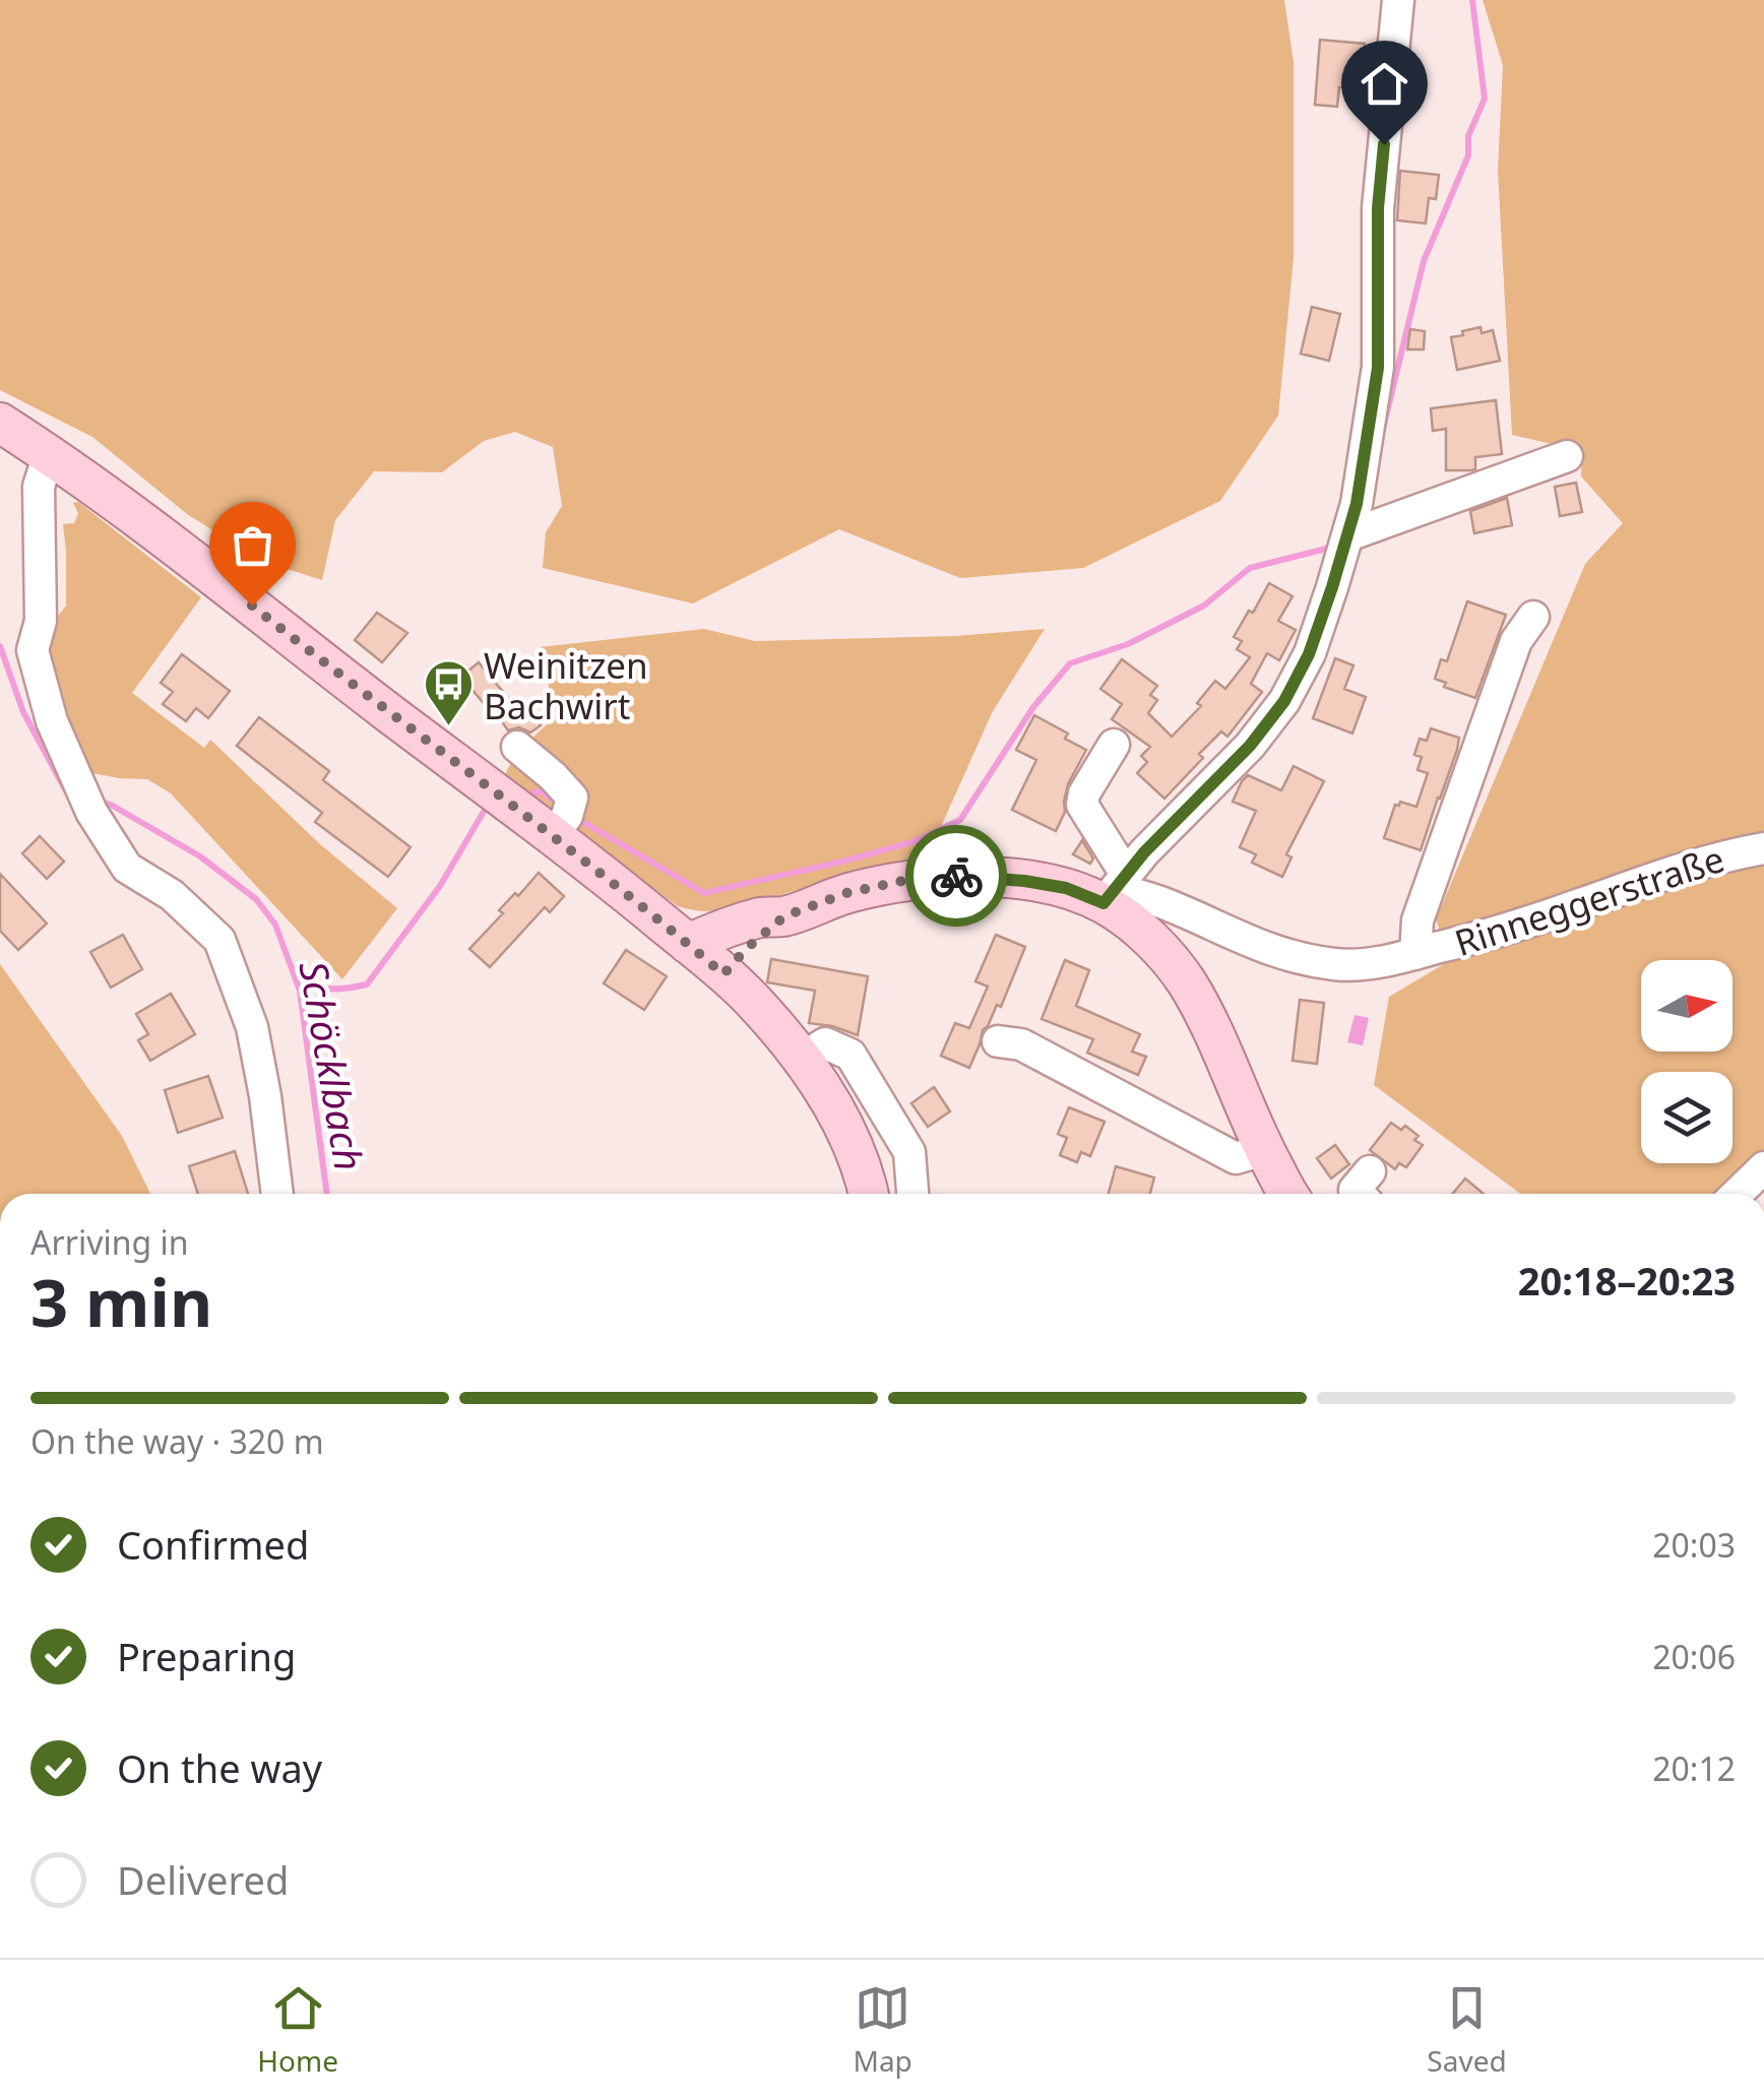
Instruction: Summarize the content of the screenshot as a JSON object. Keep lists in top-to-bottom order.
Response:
{
  "streets": {
    "main road": ["Rinneggerstraße"]
  },
  "water": ["Schöcklbach"],
  "places": {
    "bus stop": ["Weinitzen Bachwirt"]
  },
  "north": "right",
  "page": {
    "heading": ["3 min", "Arriving in", "20:18–20:23"],
    "bar": "On the way · 320 m",
    "list": [
      ["Confirmed", "20:03"],
      ["Preparing", "20:06"],
      ["On the way", "20:12"],
      "Delivered"
    ],
    "tabs": ["Home", "Map", "Saved"]
  }
}
